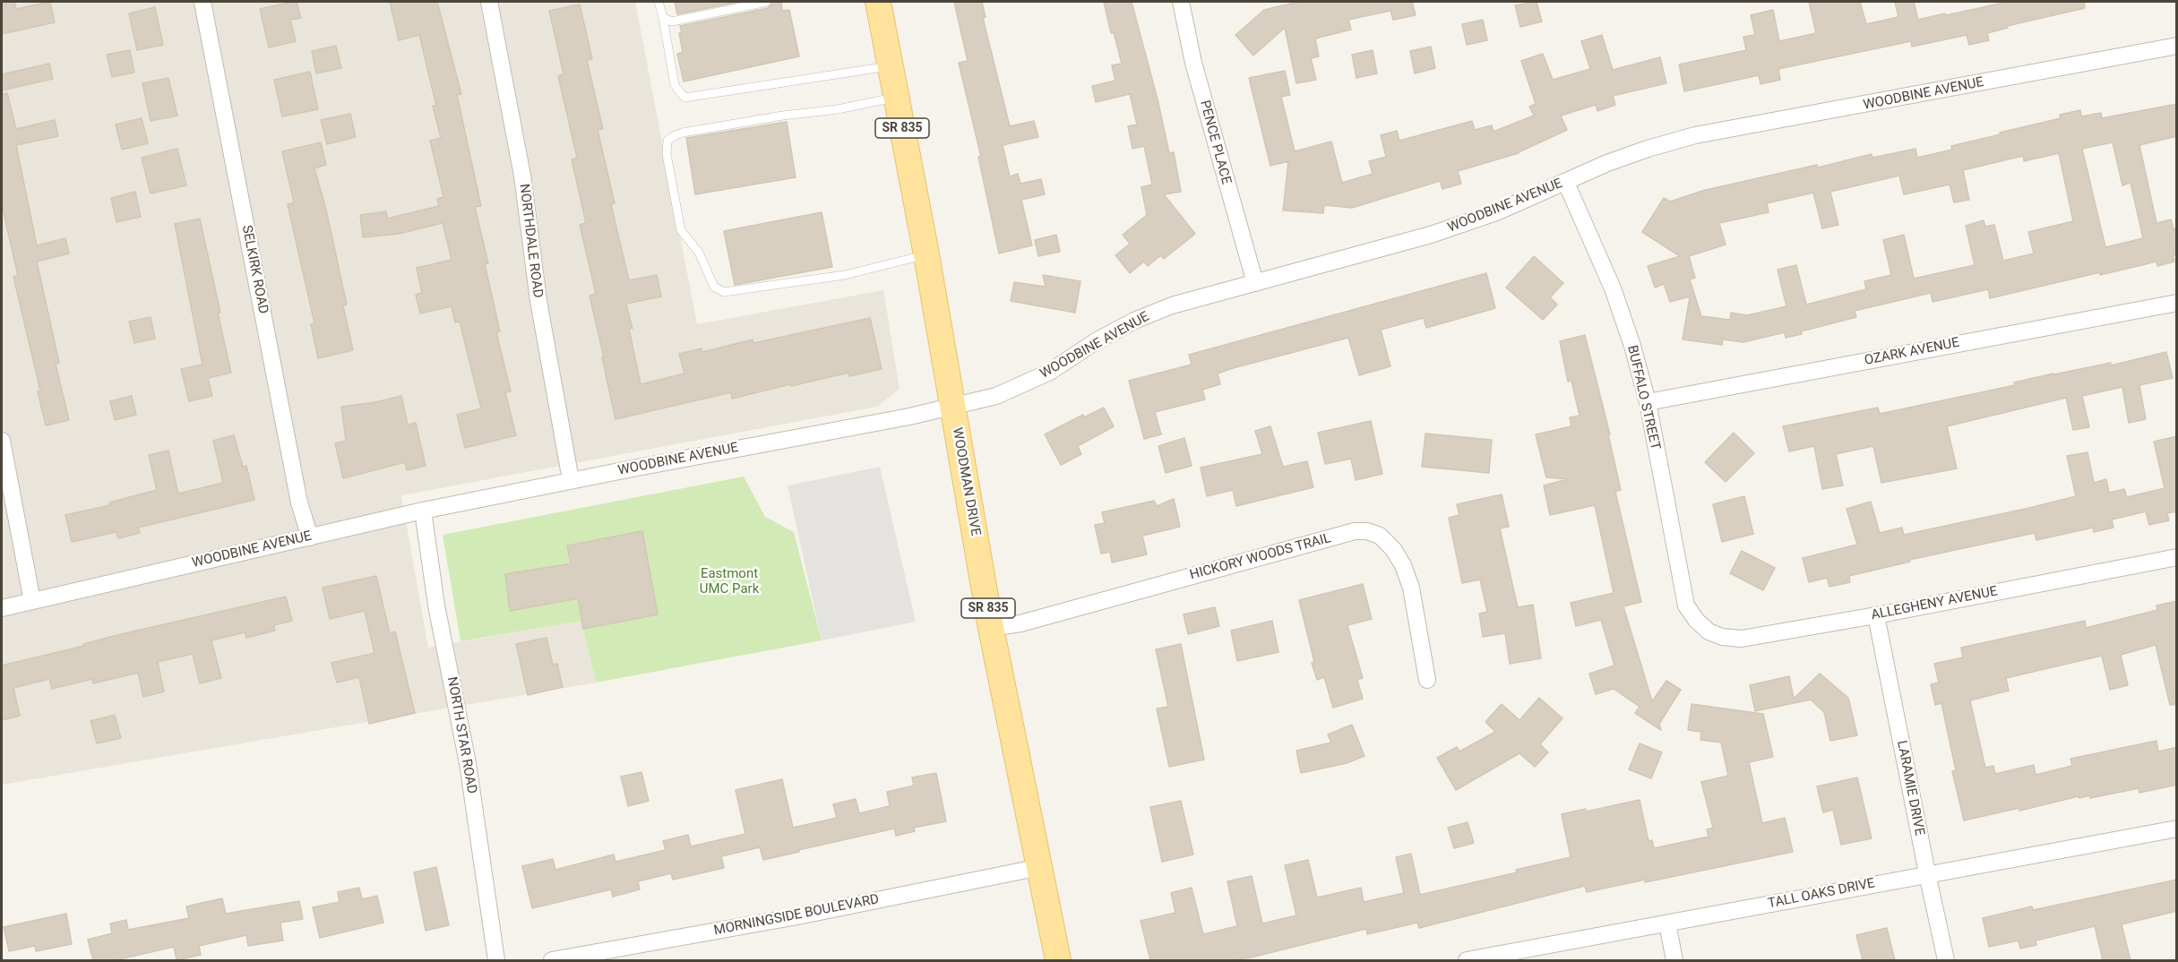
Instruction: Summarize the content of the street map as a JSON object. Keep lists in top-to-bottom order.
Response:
{
  "streets": {
    "main road": ["SR 835", "WOODMAN DRIVE"],
    "street": [
      "WOODBINE AVENUE",
      "PENCE PLACE",
      "NORTHDALE ROAD",
      "SELKIRK ROAD",
      "OZARK AVENUE",
      "BUFFALO STREET",
      "HICKORY WOODS TRAIL",
      "ALLEGHENY AVENUE",
      "NORTH STAR ROAD",
      "LARAMIE DRIVE",
      "TALL OAKS DRIVE",
      "MORNINGSIDE BOULEVARD"
    ]
  },
  "crossings": [
    ["WOODBINE AVENUE", "PENCE PLACE"],
    ["WOODBINE AVENUE", "NORTHDALE ROAD"],
    ["WOODBINE AVENUE", "SELKIRK ROAD"],
    ["WOODBINE AVENUE", "BUFFALO STREET"],
    ["WOODBINE AVENUE", "WOODMAN DRIVE"],
    ["WOODBINE AVENUE", "NORTH STAR ROAD"],
    ["OZARK AVENUE", "BUFFALO STREET"],
    ["BUFFALO STREET", "ALLEGHENY AVENUE"],
    ["WOODMAN DRIVE", "HICKORY WOODS TRAIL"],
    ["WOODMAN DRIVE", "MORNINGSIDE BOULEVARD"],
    ["ALLEGHENY AVENUE", "LARAMIE DRIVE"],
    ["LARAMIE DRIVE", "TALL OAKS DRIVE"]
  ],
  "parks": ["Eastmont UMC Park"]
}
